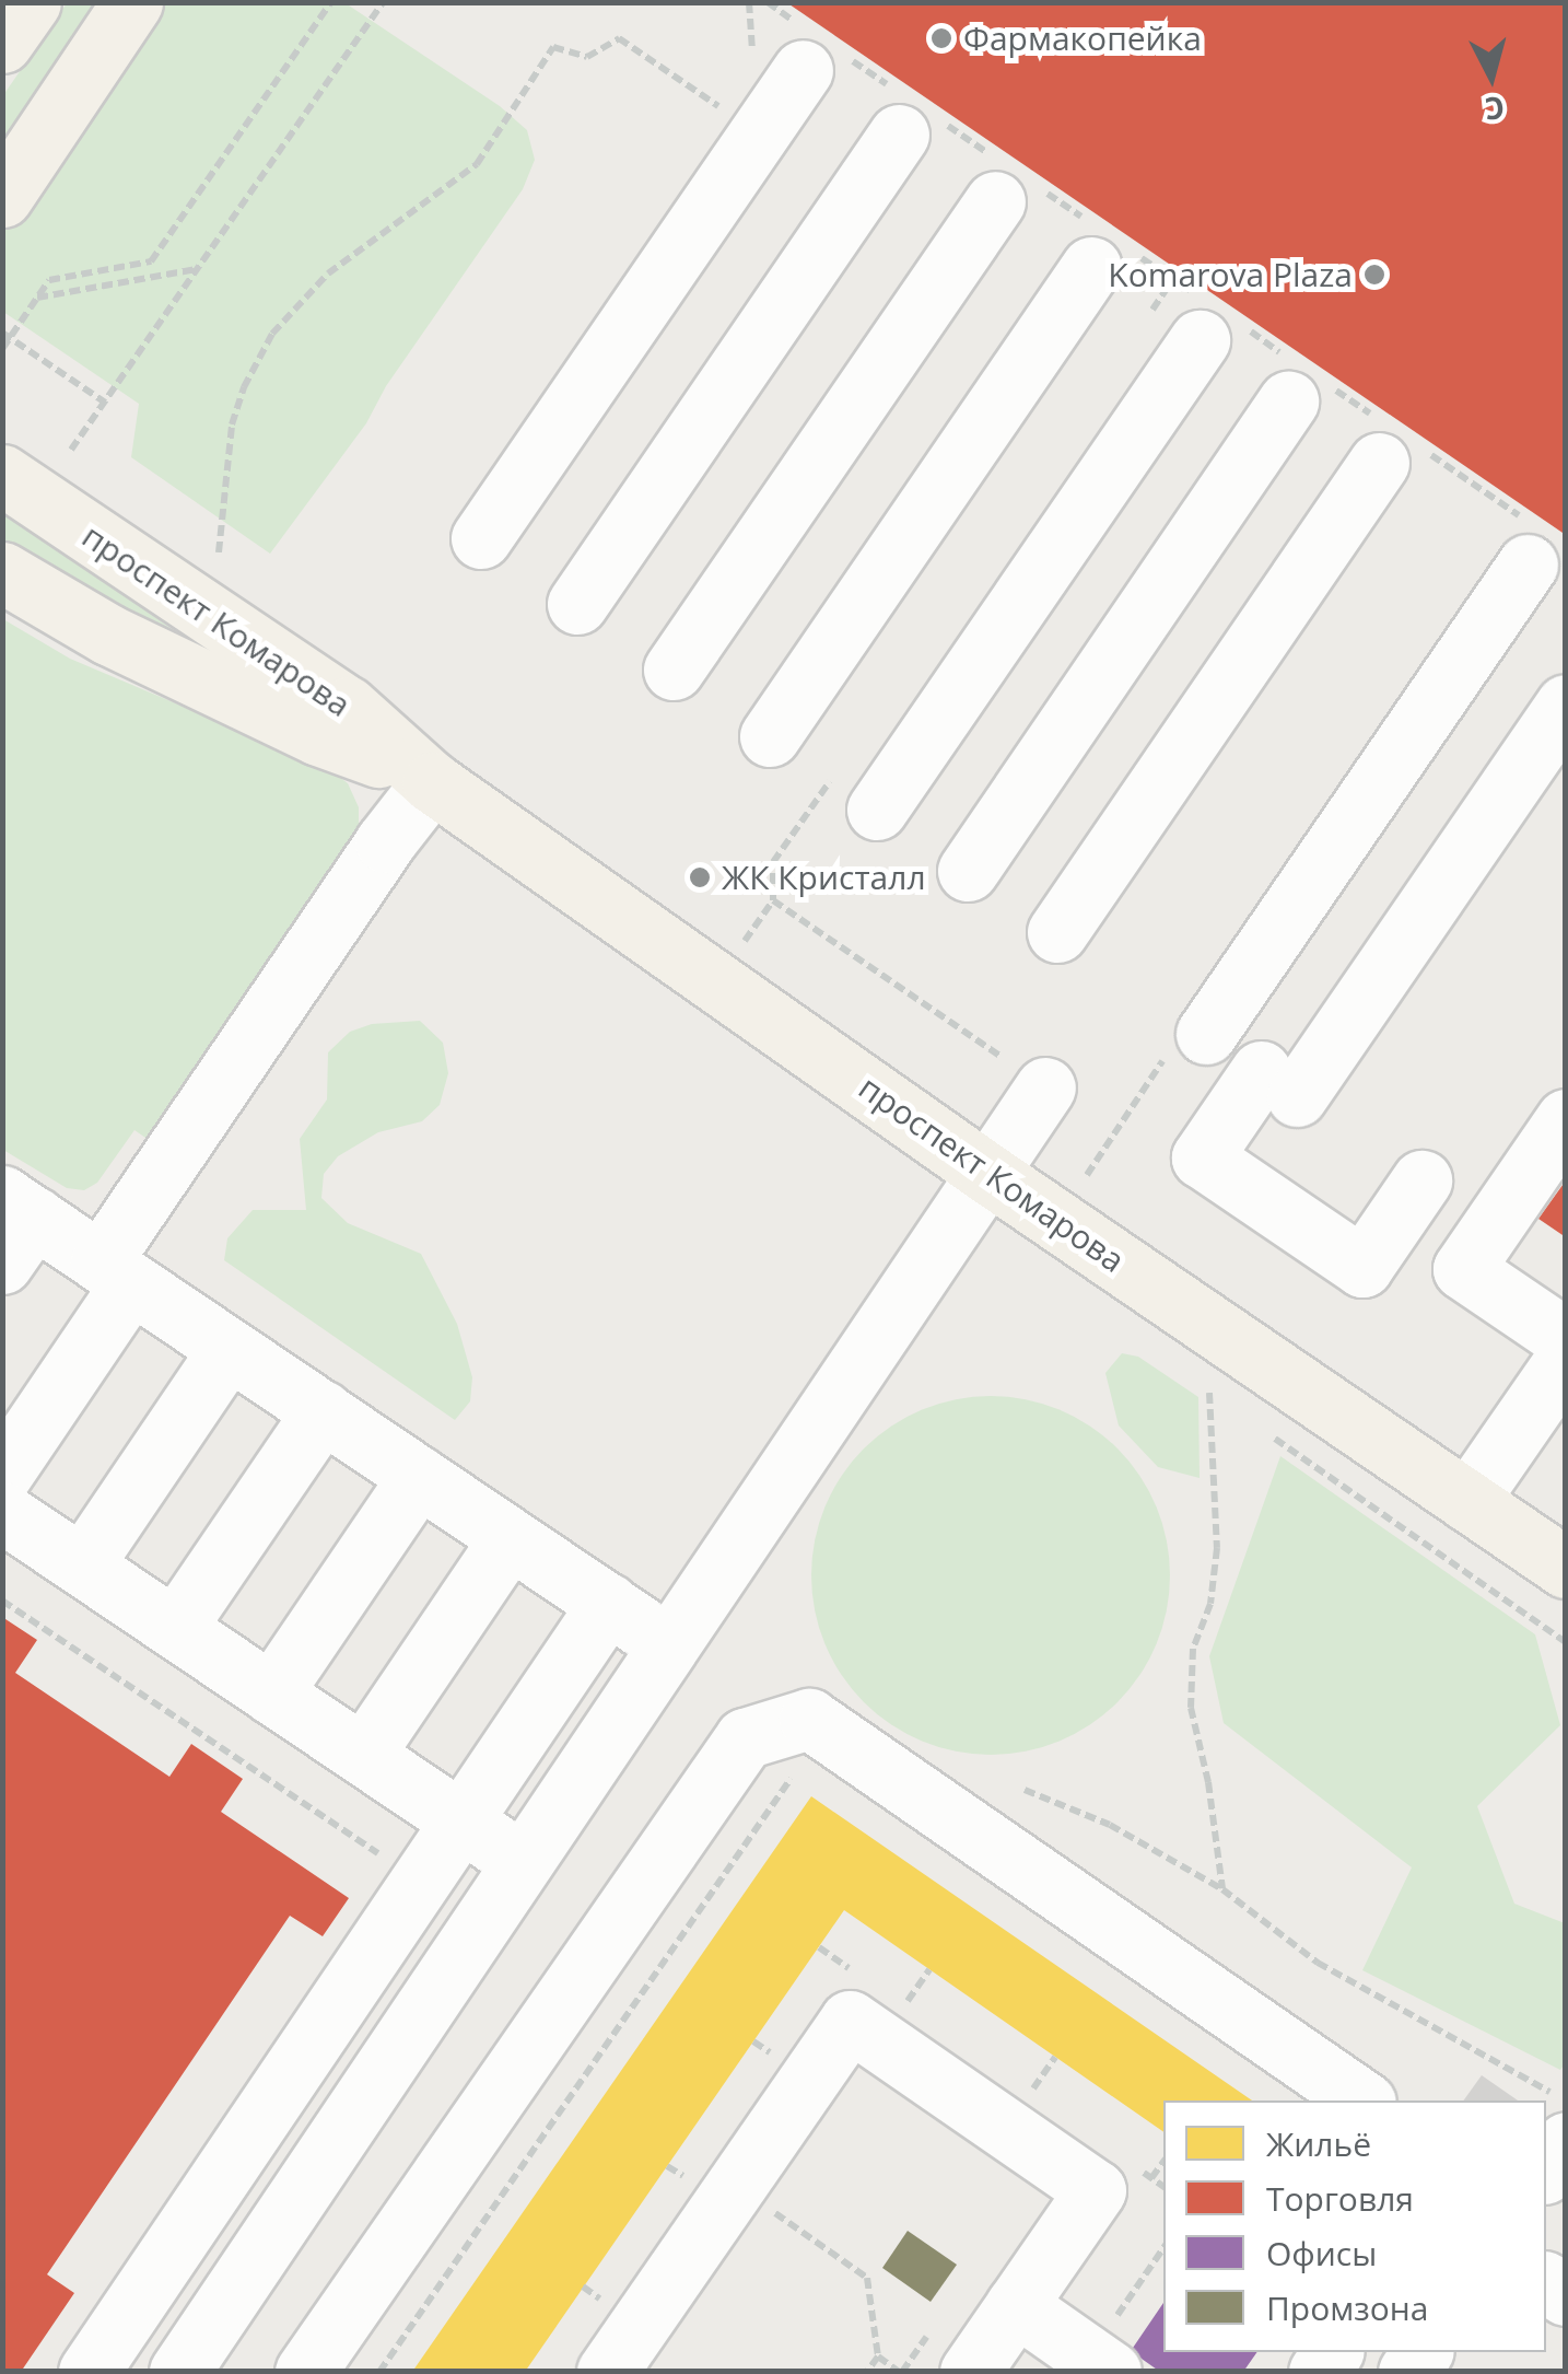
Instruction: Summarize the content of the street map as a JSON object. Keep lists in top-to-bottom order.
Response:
{
  "streets": {
    "main road": ["проспект Комарова"]
  },
  "places": ["Фармакопейка", "Komarova Plaza", "ЖК Кристалл"],
  "legend": [
    "Жильё",
    "Торговля",
    "Офисы",
    "Промзона"
  ],
  "north": "bottom"
}
